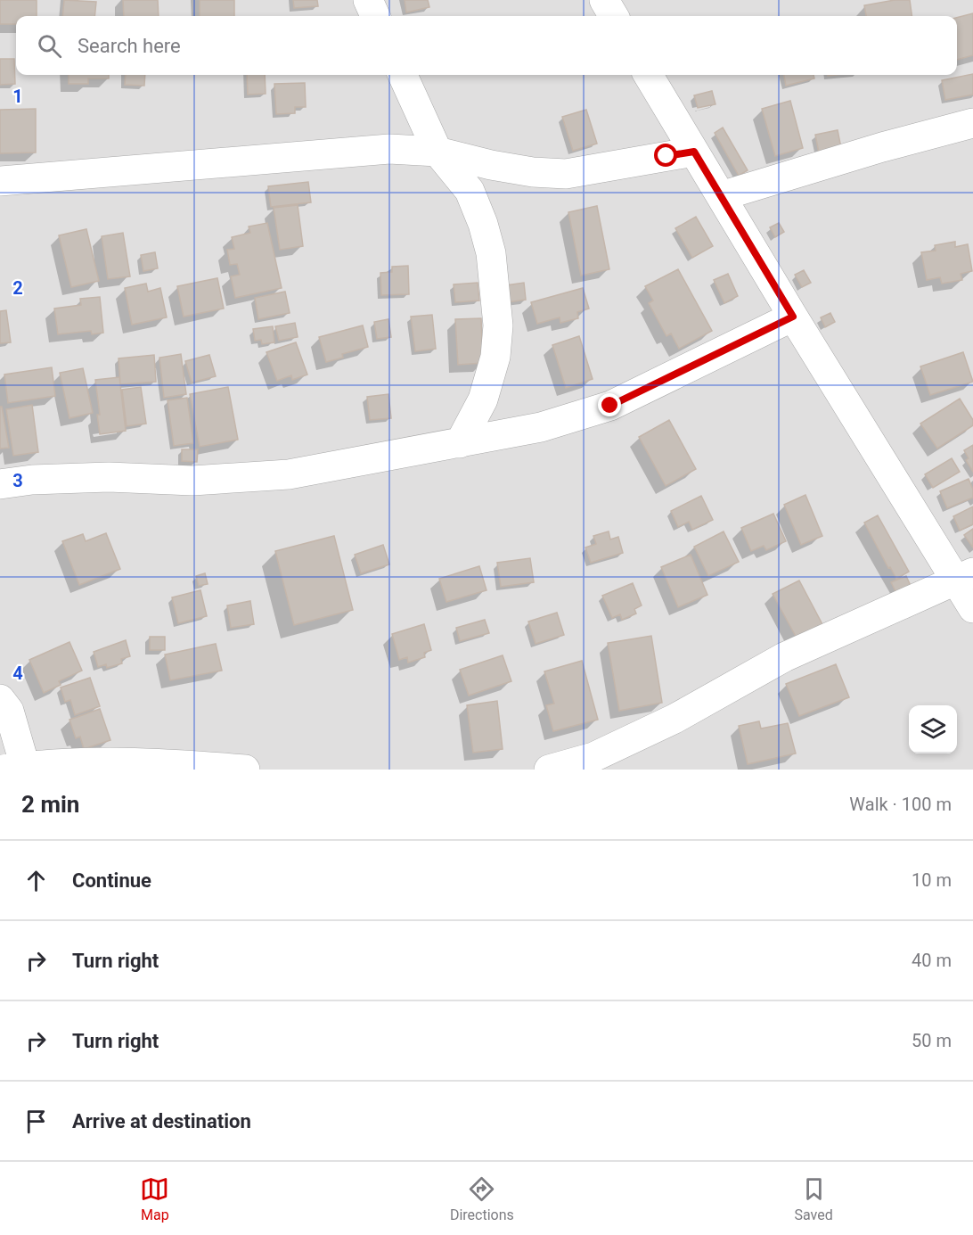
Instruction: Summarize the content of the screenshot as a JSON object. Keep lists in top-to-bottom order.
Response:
{
  "page": {
    "search": "Search here",
    "heading": ["2 min", "Walk · 100 m"],
    "list": [
      ["Continue", "10 m"],
      ["Turn right", "40 m"],
      ["Turn right", "50 m"],
      "Arrive at destination"
    ],
    "nav": ["Map", "Directions", "Saved"]
  },
  "grid": {
    "rows": [
      "1",
      "2",
      "3",
      "4"
    ]
  }
}
